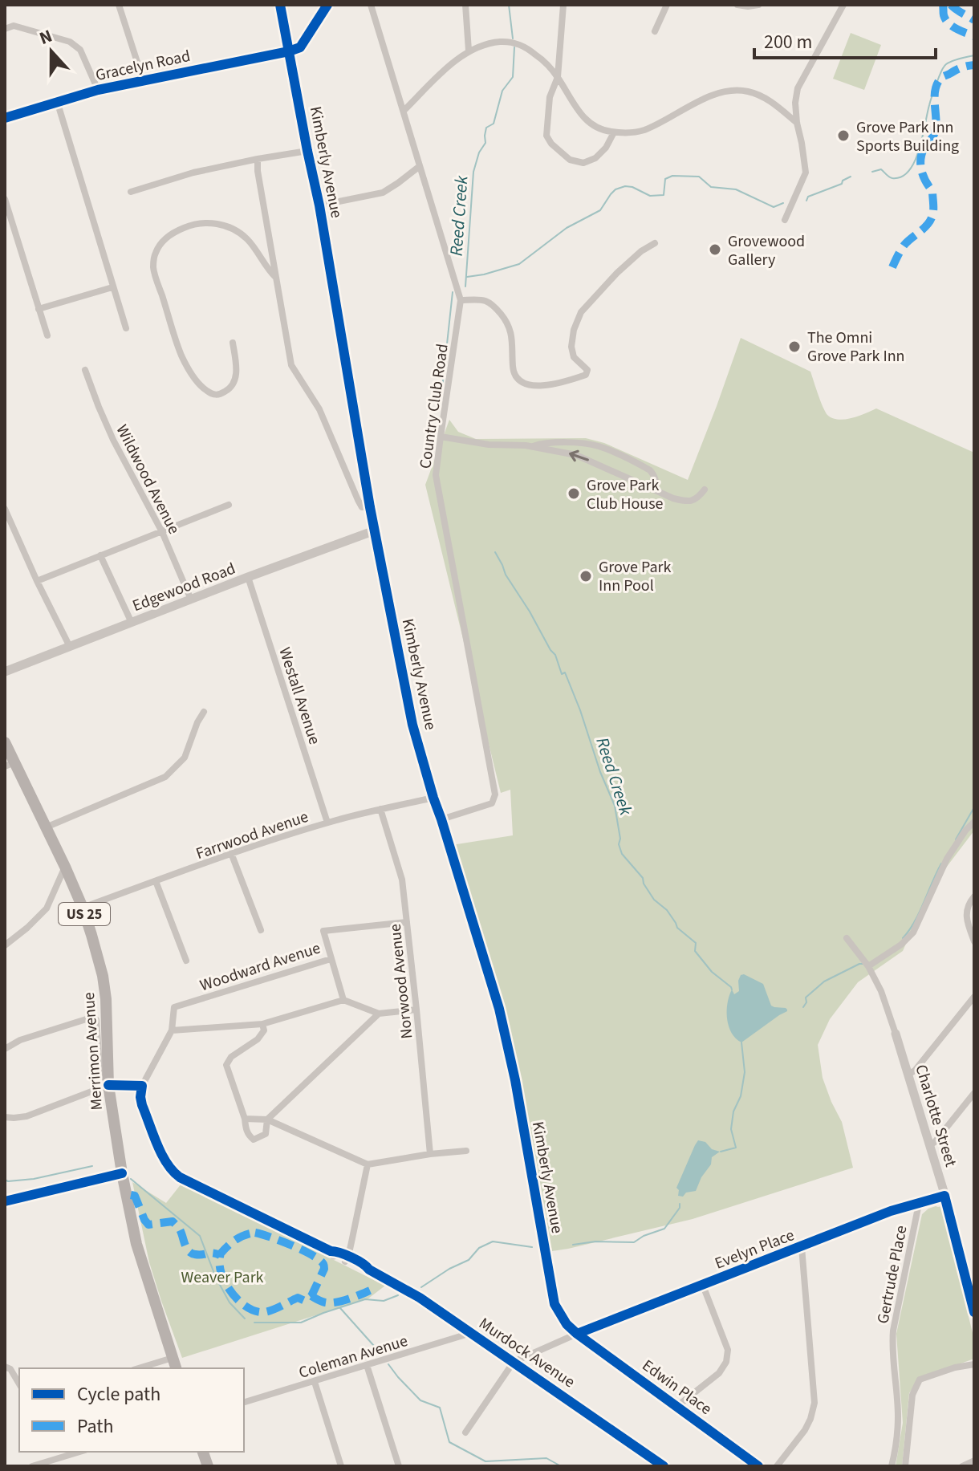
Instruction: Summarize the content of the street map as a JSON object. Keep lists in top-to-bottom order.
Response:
{
  "streets": {
    "main road": ["US 25", "Merrimon Avenue"],
    "street": [
      "Gracelyn Road",
      "Kimberly Avenue",
      "Country Club Road",
      "Wildwood Avenue",
      "Edgewood Road",
      "Westall Avenue",
      "Farrwood Avenue",
      "Woodward Avenue",
      "Norwood Avenue",
      "Charlotte Street",
      "Evelyn Place",
      "Gertrude Place",
      "Murdock Avenue",
      "Coleman Avenue",
      "Edwin Place"
    ]
  },
  "crossings": [
    ["Gracelyn Road", "Kimberly Avenue"],
    ["Kimberly Avenue", "Country Club Road"],
    ["Kimberly Avenue", "Edgewood Road"],
    ["Kimberly Avenue", "Farrwood Avenue"],
    ["Kimberly Avenue", "Evelyn Place"],
    ["Kimberly Avenue", "Edwin Place"],
    ["Wildwood Avenue", "Edgewood Road"],
    ["Edgewood Road", "Westall Avenue"],
    ["Westall Avenue", "Farrwood Avenue"],
    ["Farrwood Avenue", "Norwood Avenue"],
    ["Farrwood Avenue", "Merrimon Avenue"],
    ["Woodward Avenue", "Norwood Avenue"],
    ["Woodward Avenue", "Murdock Avenue"],
    ["Charlotte Street", "Evelyn Place"],
    ["Evelyn Place", "Gertrude Place"],
    ["Evelyn Place", "Murdock Avenue"],
    ["Evelyn Place", "Edwin Place"],
    ["Murdock Avenue", "Coleman Avenue"]
  ],
  "water": ["Reed Creek"],
  "parks": ["Weaver Park"],
  "places": [
    "Grove Park Inn Sports Building",
    "Grovewood Gallery",
    "The Omni Grove Park Inn",
    "Grove Park Club House",
    "Grove Park Inn Pool"
  ],
  "legend": ["Cycle path", "Path"],
  "scale_bar": "200 m",
  "north": "top"
}
